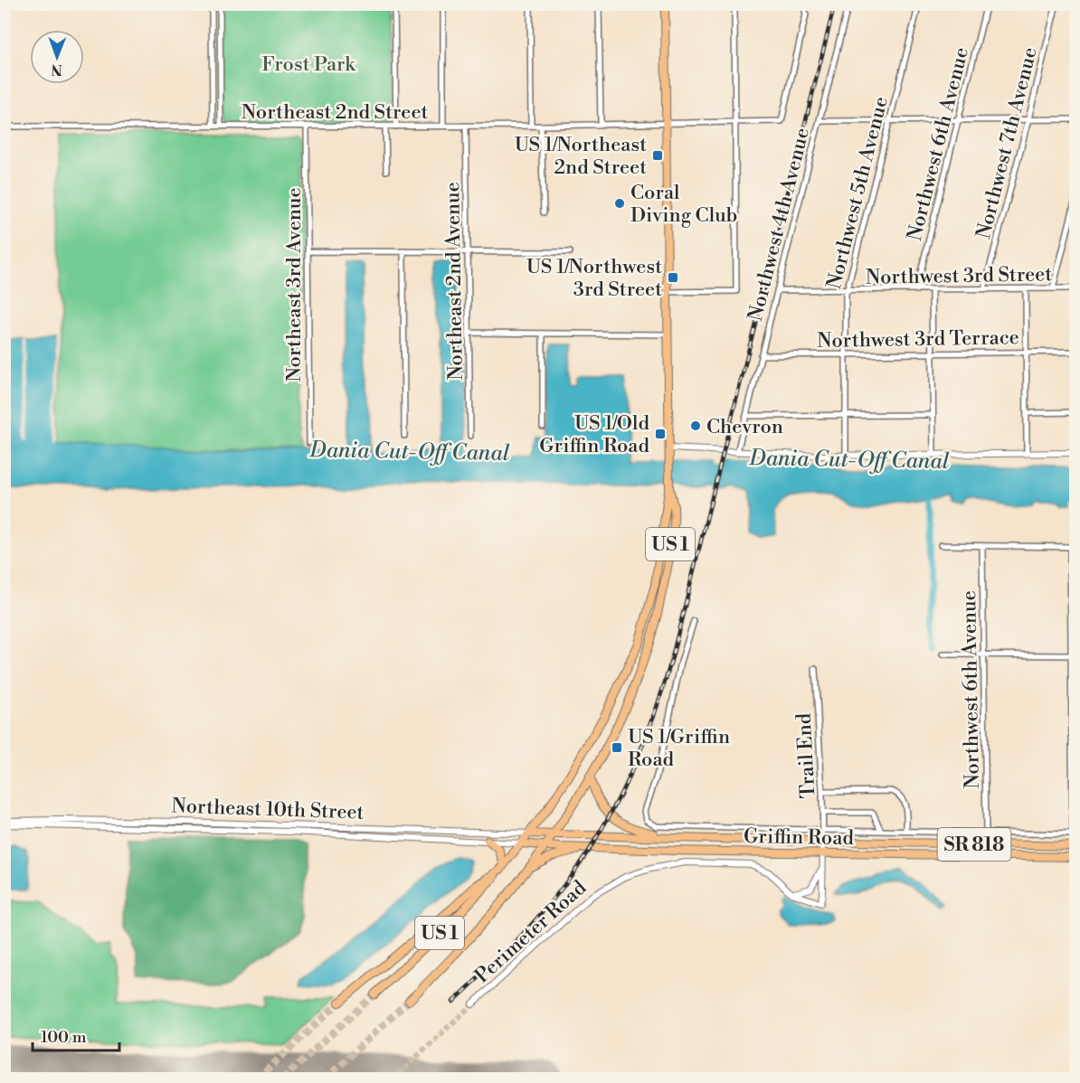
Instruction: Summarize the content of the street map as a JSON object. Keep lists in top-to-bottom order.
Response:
{
  "streets": {
    "main road": ["US 1", "Griffin Road", "SR 818"],
    "street": [
      "Northeast 2nd Street",
      "Northwest 7th Avenue",
      "Northwest 6th Avenue",
      "Northwest 5th Avenue",
      "Northwest 4th Avenue",
      "Northwest 3rd Street",
      "Northeast 2nd Avenue",
      "Northeast 3rd Avenue",
      "Northwest 3rd Terrace",
      "Trail End",
      "Northeast 10th Street",
      "Perimeter Road"
    ]
  },
  "crossings": [
    ["Northeast 2nd Street", "Northeast 2nd Avenue"],
    ["Northeast 2nd Street", "Northeast 3rd Avenue"],
    ["Northeast 2nd Street", "US 1"],
    ["Northwest 7th Avenue", "Northwest 3rd Street"],
    ["Northwest 6th Avenue", "Northwest 3rd Street"],
    ["Northwest 5th Avenue", "Northwest 3rd Street"],
    ["Northwest 5th Avenue", "Northwest 3rd Terrace"],
    ["Northwest 4th Avenue", "Northwest 3rd Street"],
    ["Northwest 4th Avenue", "Northwest 3rd Terrace"],
    ["US 1", "Northeast 10th Street"],
    ["US 1", "Griffin Road"],
    ["Trail End", "Griffin Road"],
    ["Trail End", "Perimeter Road"],
    ["Northeast 10th Street", "Griffin Road"],
    ["Griffin Road", "Perimeter Road"]
  ],
  "water": ["Dania Cut-Off Canal"],
  "parks": ["Frost Park"],
  "places": {
    "transit": [
      "US 1/Northeast 2nd Street",
      "US 1/Northwest 3rd Street",
      "US 1/Old Griffin Road",
      "US 1/Griffin Road"
    ],
    "other": ["Coral Diving Club", "Chevron"]
  },
  "scale_bar": "100 m",
  "north": "bottom"
}
